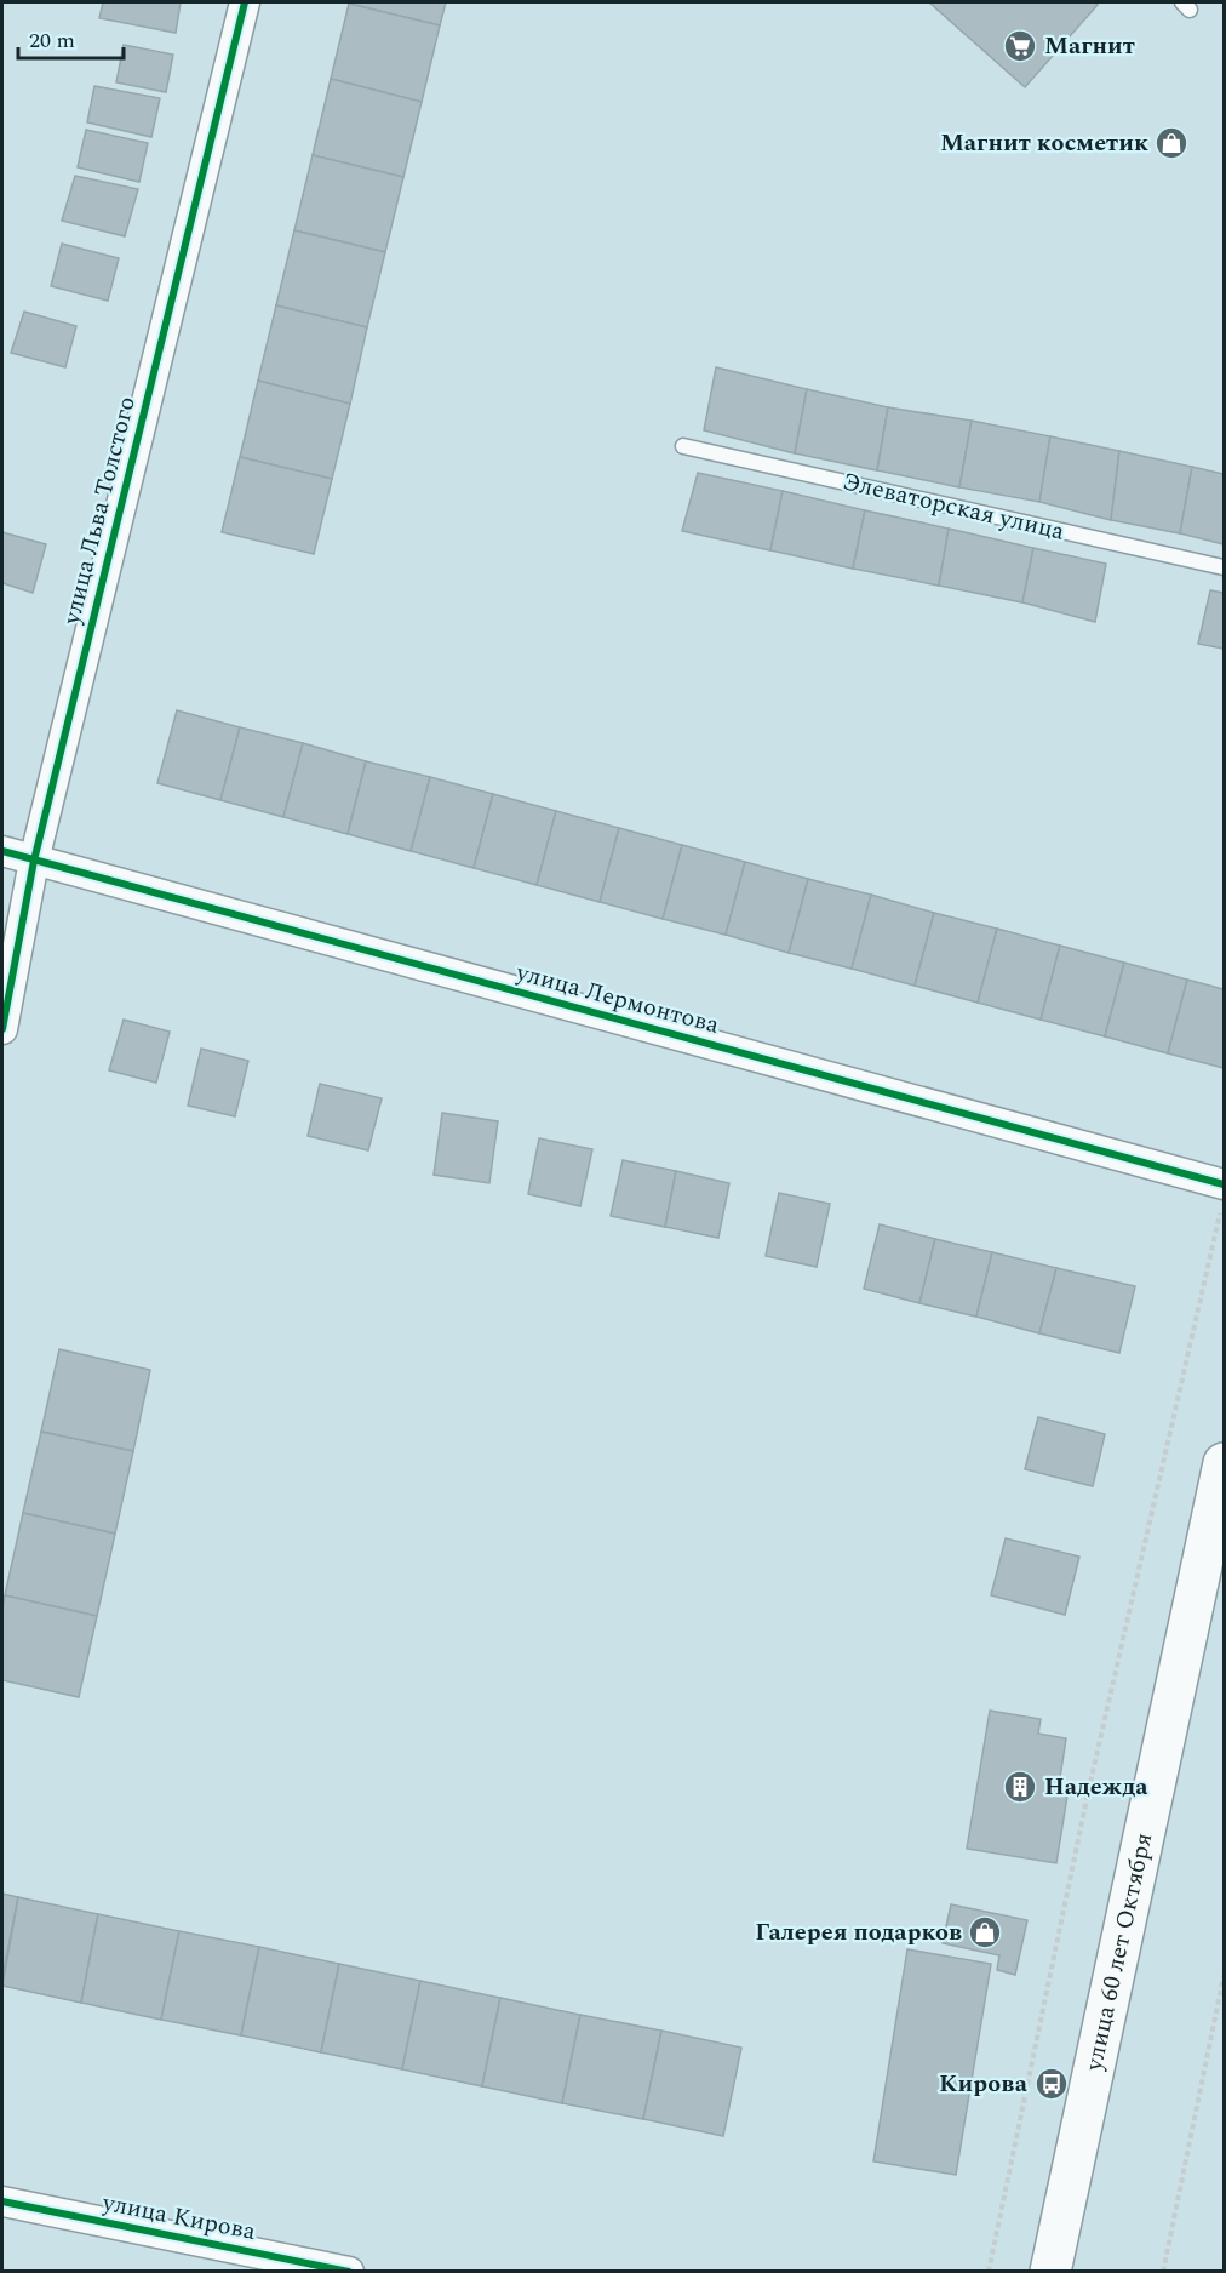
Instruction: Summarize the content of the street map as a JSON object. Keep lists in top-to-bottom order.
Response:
{
  "streets": {
    "main road": ["улица 60 лет Октября"],
    "street": ["улица Льва Толстого", "улица Лермонтова", "улица Кирова"],
    "lane": ["Элеваторская улица"]
  },
  "crossings": [
    ["улица Льва Толстого", "улица Лермонтова"]
  ],
  "places": {
    "supermarket": ["Магнит"],
    "shop": ["Магнит косметик", "Галерея подарков"],
    "building": ["Надежда"],
    "bus stop": ["Кирова"]
  },
  "scale_bar": "20 m"
}
